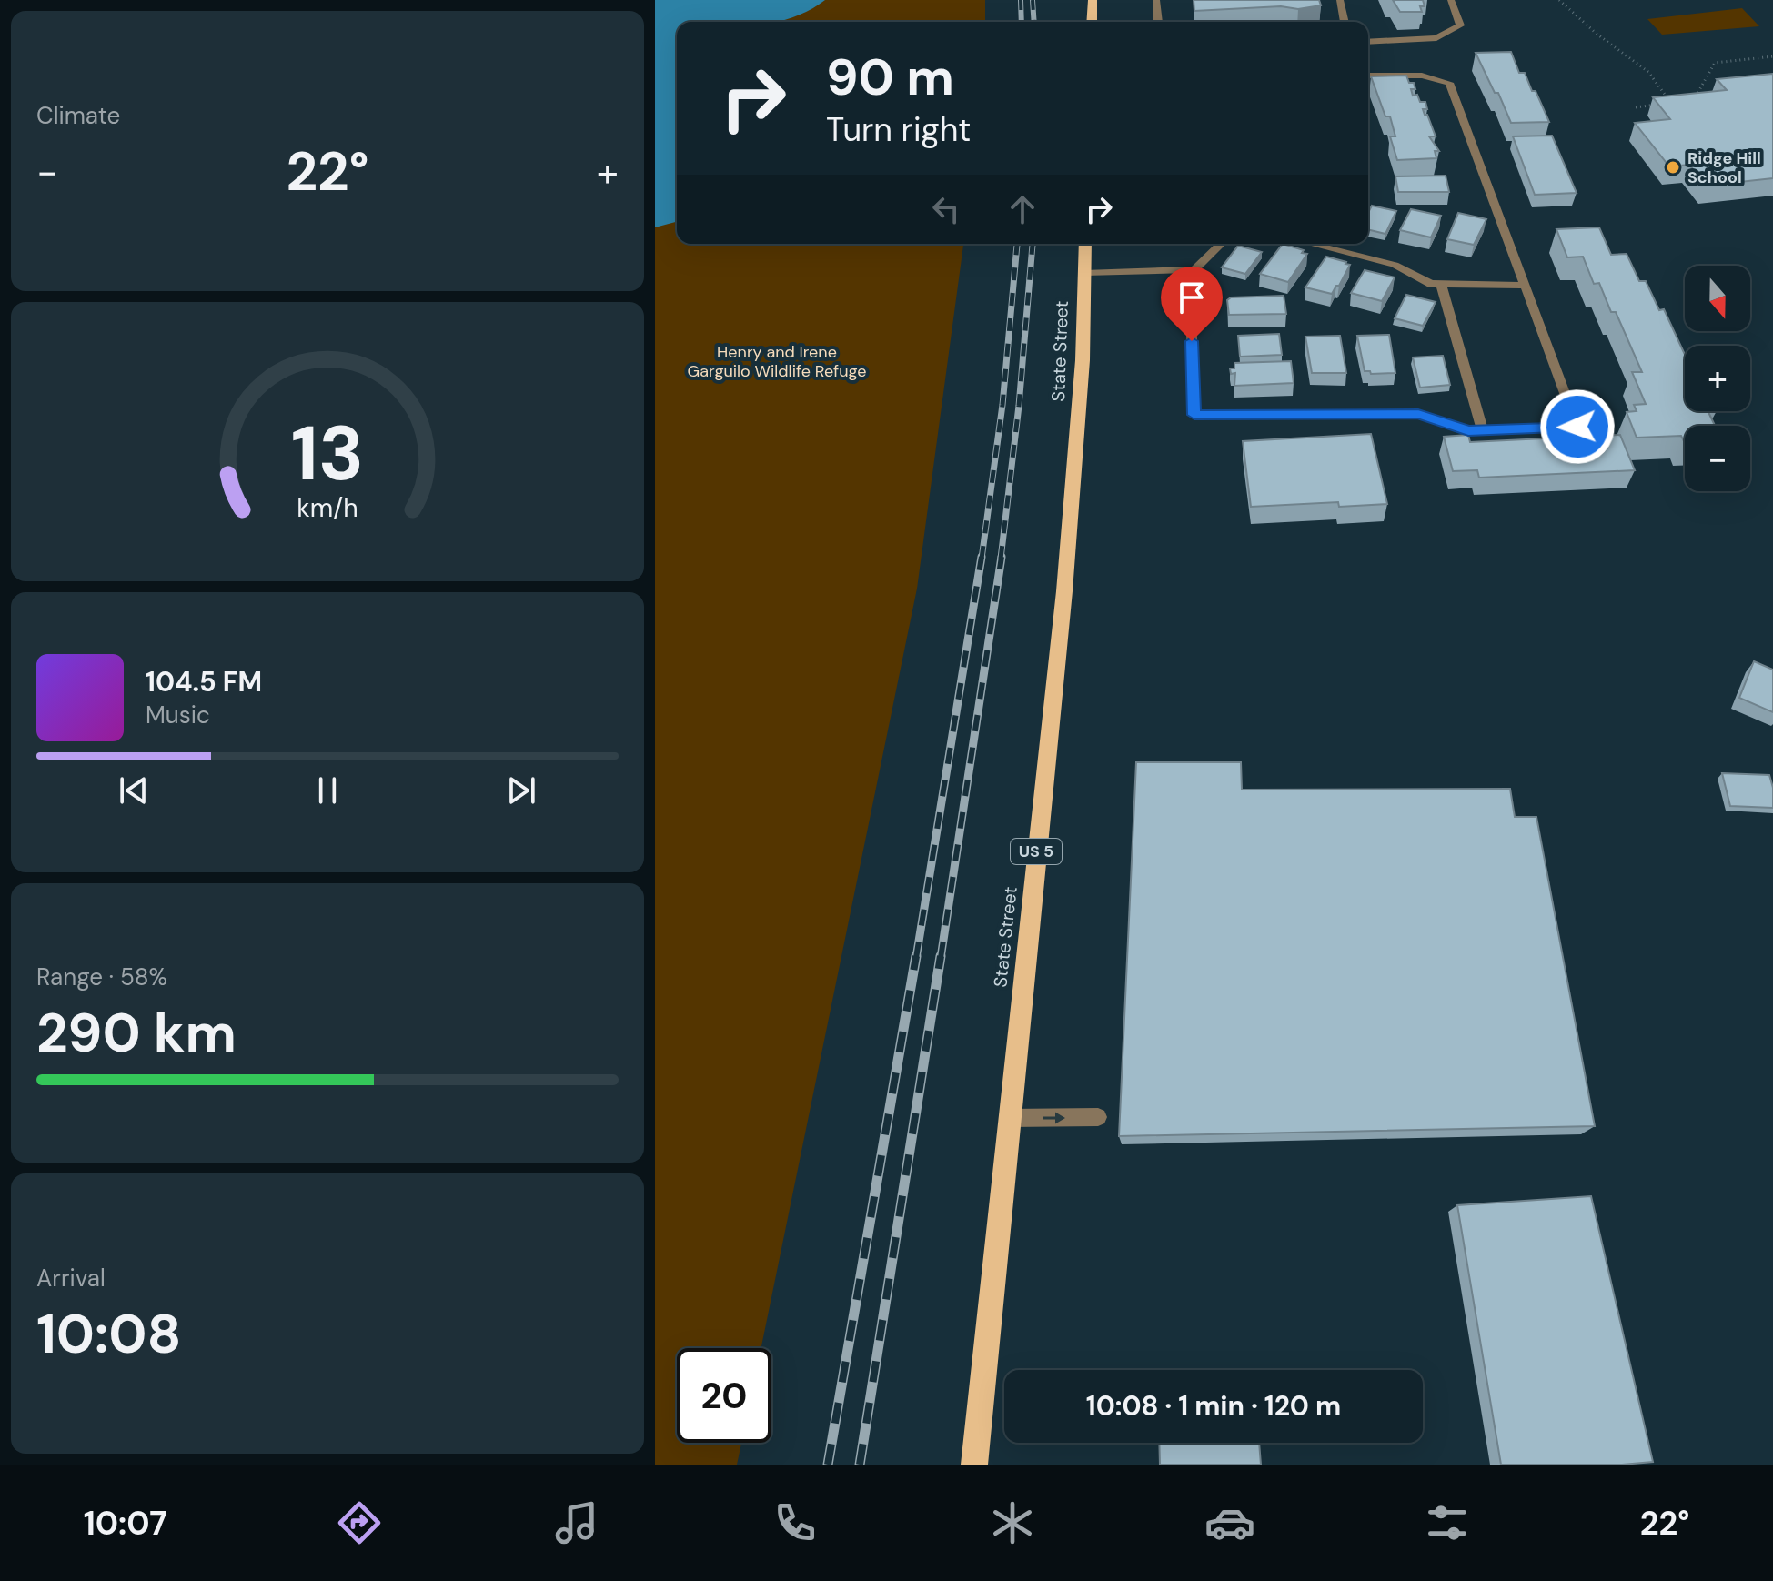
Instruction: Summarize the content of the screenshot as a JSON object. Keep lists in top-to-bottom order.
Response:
{
  "streets": {
    "main road": ["State Street", "US 5"]
  },
  "parks": ["Henry and Irene Garguilo Wildlife Refuge"],
  "places": ["Ridge Hill School"],
  "north": "bottom",
  "page": {
    "tile": [
      "Climate",
      ["Range · 58%", "290 km"],
      ["Arrival", "10:08"]
    ],
    "turn": ["90 m", "Turn right"],
    "heat": ["−", "22°", "+"],
    "map_buttons": ["+", "−"],
    "song": ["104.5 FM", "Music"],
    "limit": "20",
    "trip": "10:08 · 1 min · 120 m",
    "tabs": ["10:07", "22°"],
    "gauge": ["13", "km/h"]
  }
}
